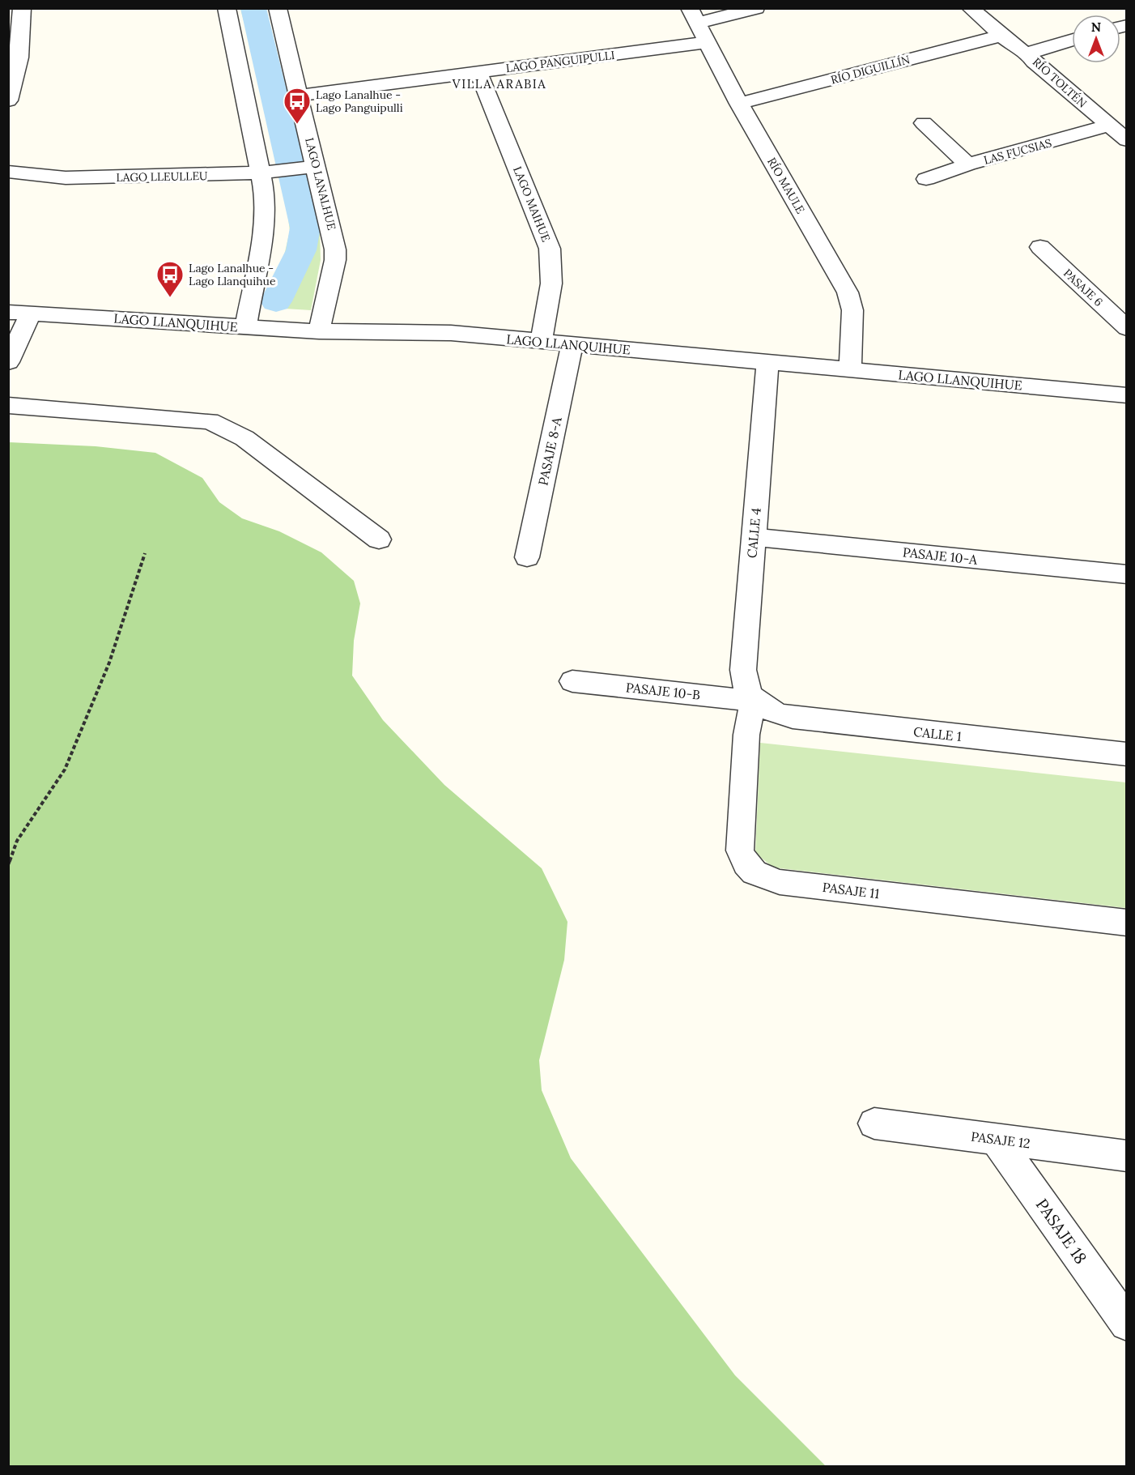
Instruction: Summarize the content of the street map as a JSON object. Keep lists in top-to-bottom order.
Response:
{
  "streets": {
    "street": [
      "LAGO PANGUIPULLI",
      "RÍO DIGUILLÍN",
      "RÍO TOLTÉN",
      "LAS FUCSIAS",
      "LAGO LLEULLEU",
      "LAGO LANALHUE",
      "RÍO MAULE",
      "LAGO MAIHUE",
      "PASAJE 6",
      "LAGO LLANQUIHUE",
      "PASAJE 8-A",
      "CALLE 4",
      "PASAJE 10-A",
      "PASAJE 10-B",
      "CALLE 1",
      "PASAJE 11",
      "PASAJE 12",
      "PASAJE 18"
    ]
  },
  "crossings": [
    ["LAGO PANGUIPULLI", "LAGO LANALHUE"],
    ["LAGO PANGUIPULLI", "RÍO MAULE"],
    ["LAGO PANGUIPULLI", "LAGO MAIHUE"],
    ["RÍO DIGUILLÍN", "RÍO TOLTÉN"],
    ["RÍO DIGUILLÍN", "RÍO MAULE"],
    ["RÍO TOLTÉN", "LAS FUCSIAS"],
    ["LAGO LLEULLEU", "LAGO LANALHUE"],
    ["LAGO LANALHUE", "LAGO LLANQUIHUE"],
    ["RÍO MAULE", "LAGO LLANQUIHUE"],
    ["LAGO MAIHUE", "LAGO LLANQUIHUE"],
    ["LAGO LLANQUIHUE", "PASAJE 8-A"],
    ["LAGO LLANQUIHUE", "CALLE 4"],
    ["CALLE 4", "PASAJE 10-A"],
    ["CALLE 4", "PASAJE 10-B"],
    ["CALLE 4", "CALLE 1"],
    ["CALLE 4", "PASAJE 11"],
    ["PASAJE 10-B", "CALLE 1"],
    ["PASAJE 10-B", "PASAJE 11"],
    ["CALLE 1", "PASAJE 11"],
    ["PASAJE 12", "PASAJE 18"]
  ],
  "districts": ["VILLA ARABIA"],
  "places": {
    "bus stop": ["Lago Lanalhue - Lago Panguipulli", "Lago Lanalhue - Lago Llanquihue"]
  },
  "north": "top"
}
